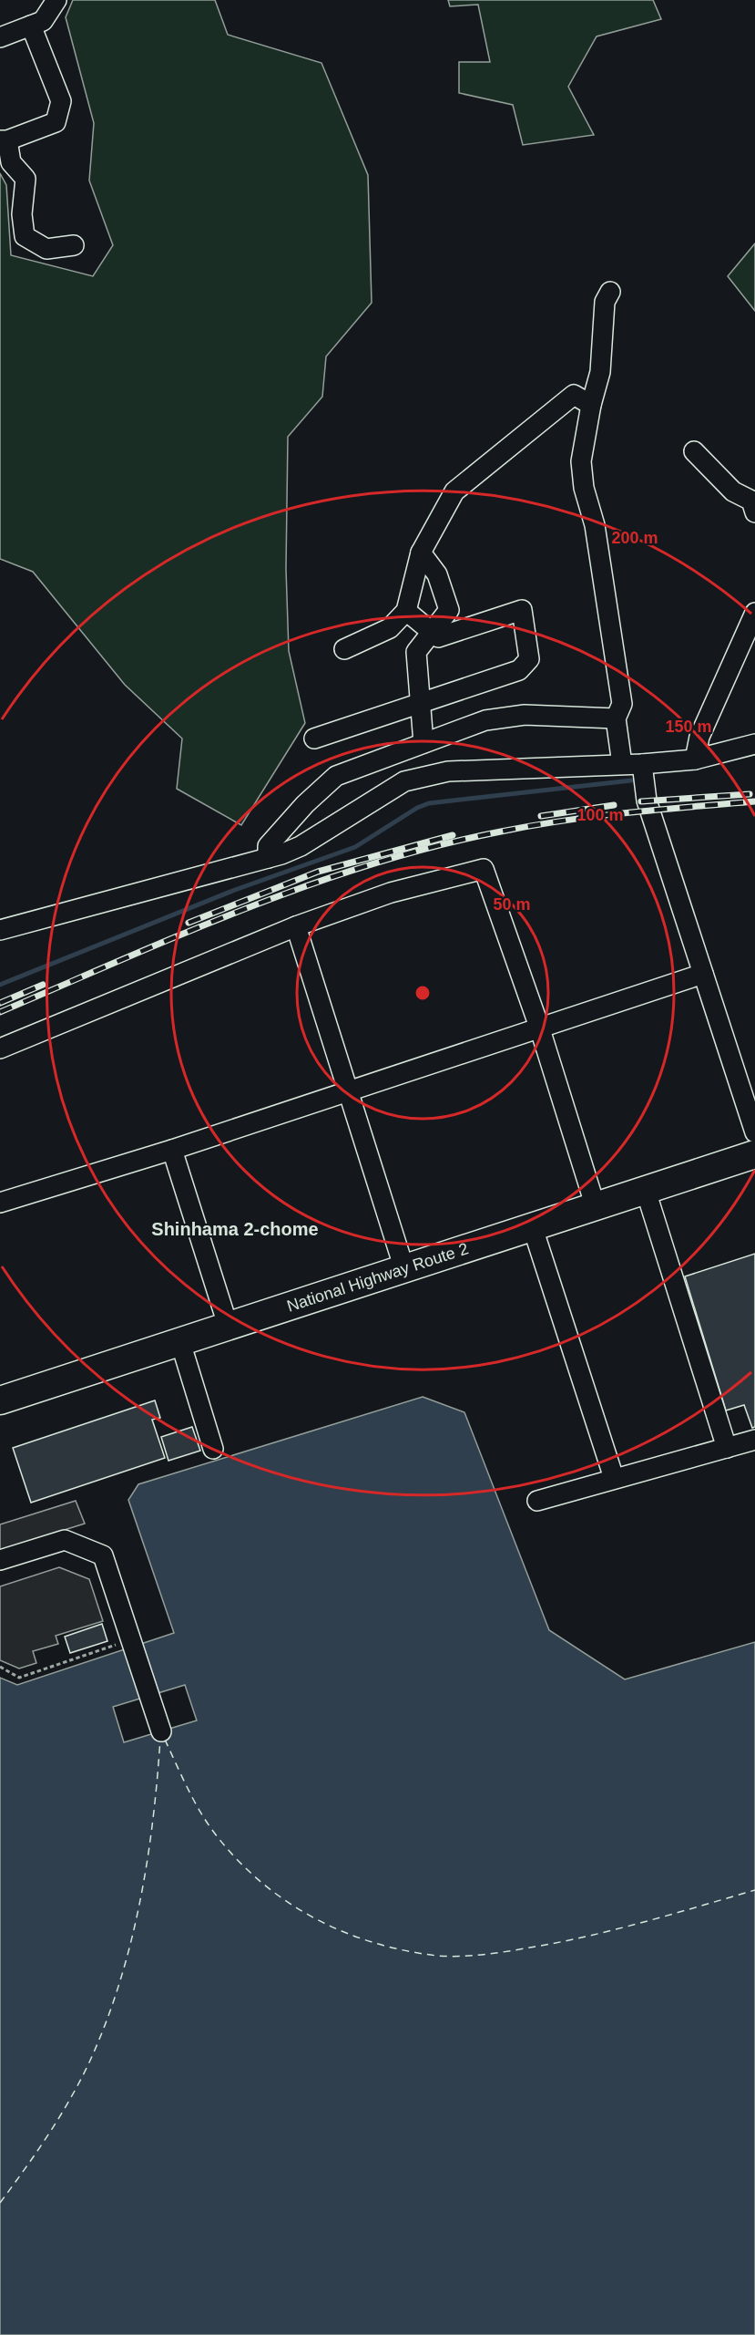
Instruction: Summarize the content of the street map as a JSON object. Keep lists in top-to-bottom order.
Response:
{
  "streets": {
    "highway": ["National Highway Route 2"]
  },
  "districts": ["Shinhama 2-chome"],
  "rings": [
    "200 m",
    "150 m",
    "100 m",
    "50 m"
  ]
}
